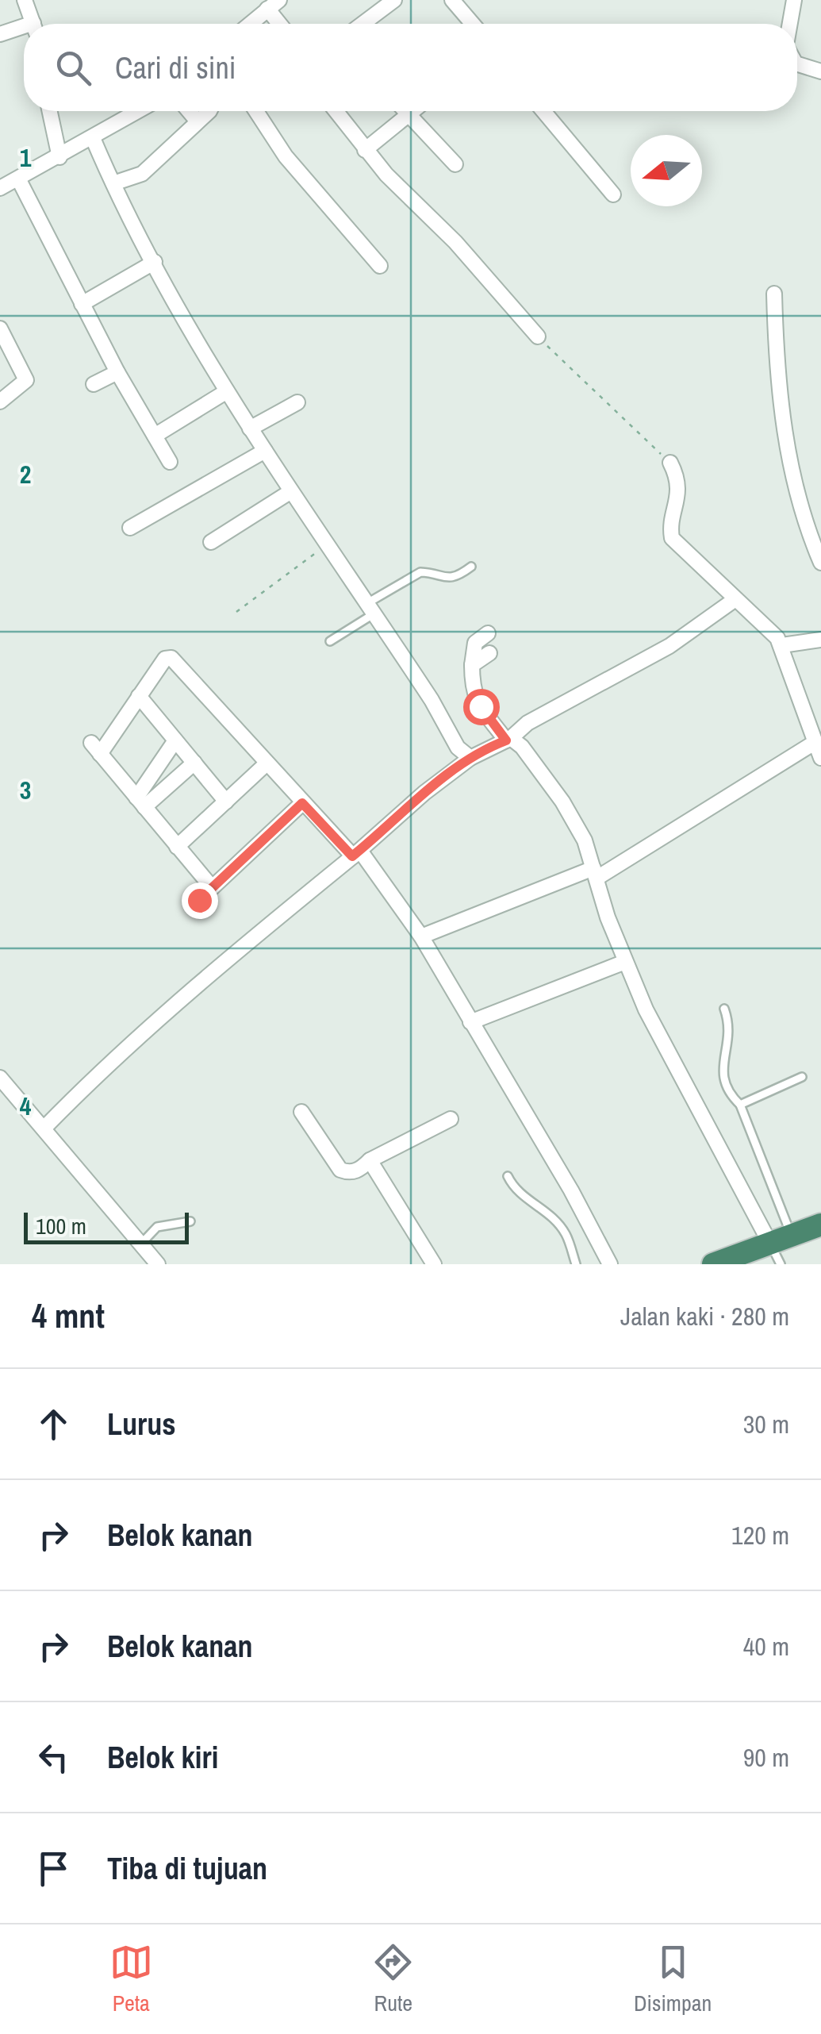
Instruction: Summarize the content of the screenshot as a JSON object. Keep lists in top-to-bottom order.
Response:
{
  "scale_bar": "100 m",
  "north": "left",
  "page": {
    "search": "Cari di sini",
    "scale": "100 m",
    "heading": ["4 mnt", "Jalan kaki · 280 m"],
    "list": [
      ["Lurus", "30 m"],
      ["Belok kanan", "120 m"],
      ["Belok kanan", "40 m"],
      ["Belok kiri", "90 m"],
      "Tiba di tujuan"
    ],
    "nav": ["Peta", "Rute", "Disimpan"]
  },
  "grid": {
    "rows": [
      "1",
      "2",
      "3",
      "4"
    ]
  }
}
